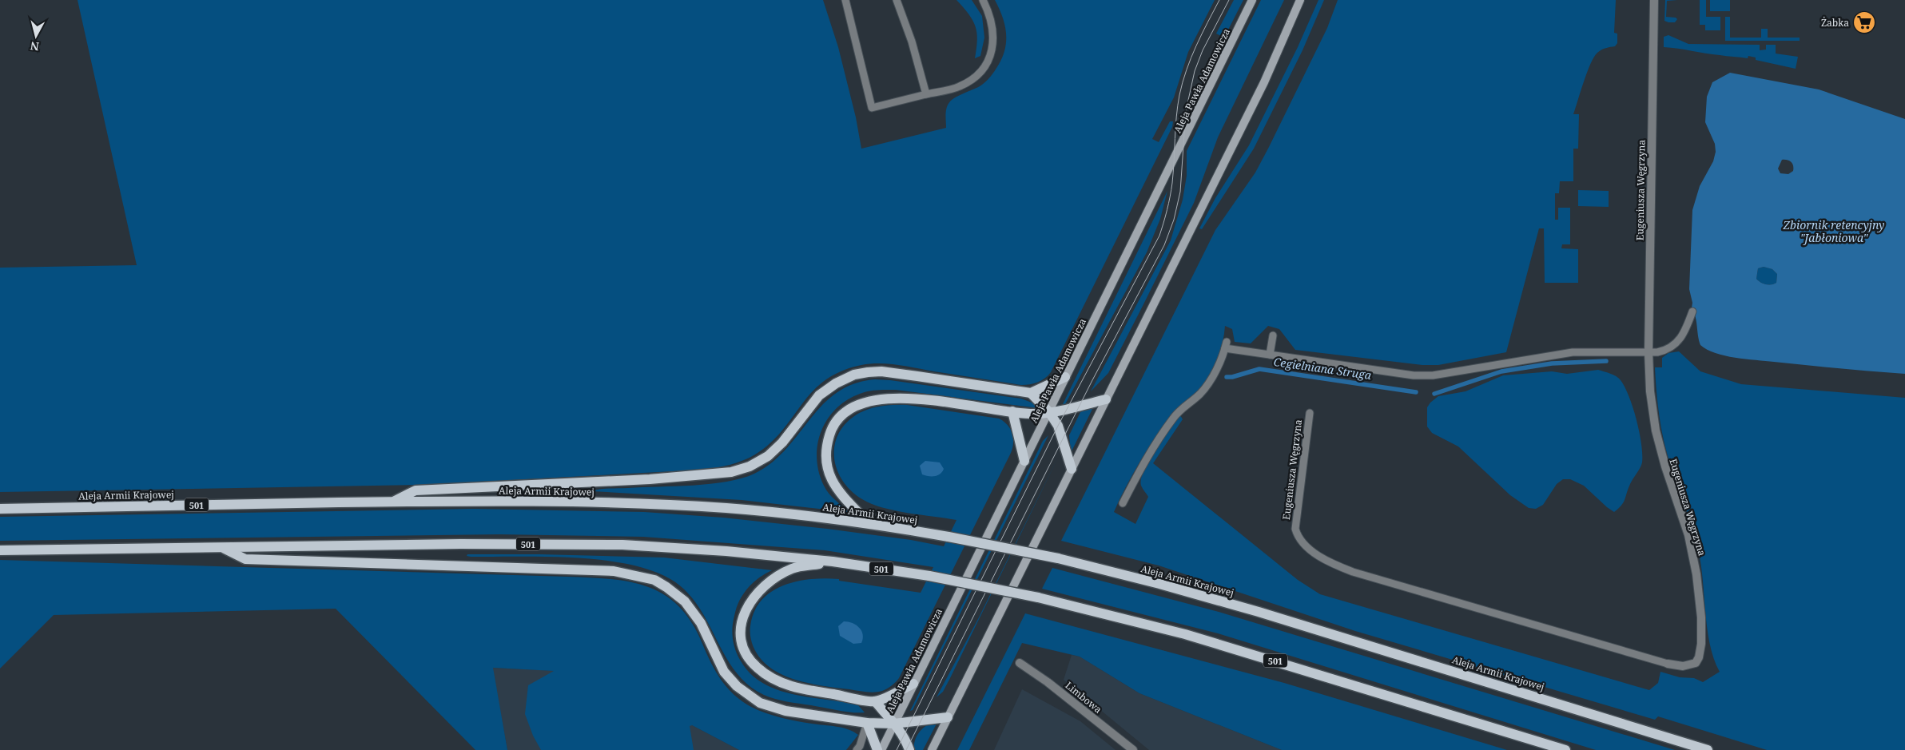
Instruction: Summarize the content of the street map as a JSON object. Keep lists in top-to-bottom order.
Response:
{
  "streets": {
    "main road": ["Aleja Pawła Adamowicza", "Aleja Armii Krajowej", "501"],
    "street": ["Eugeniusza Węgrzyna", "Limbowa"]
  },
  "water": ["Zbiornik retencyjny \"Jabłoniowa\"", "Cegielniana Struga"],
  "places": {
    "supermarket": ["Żabka"]
  },
  "north": "bottom"
}
